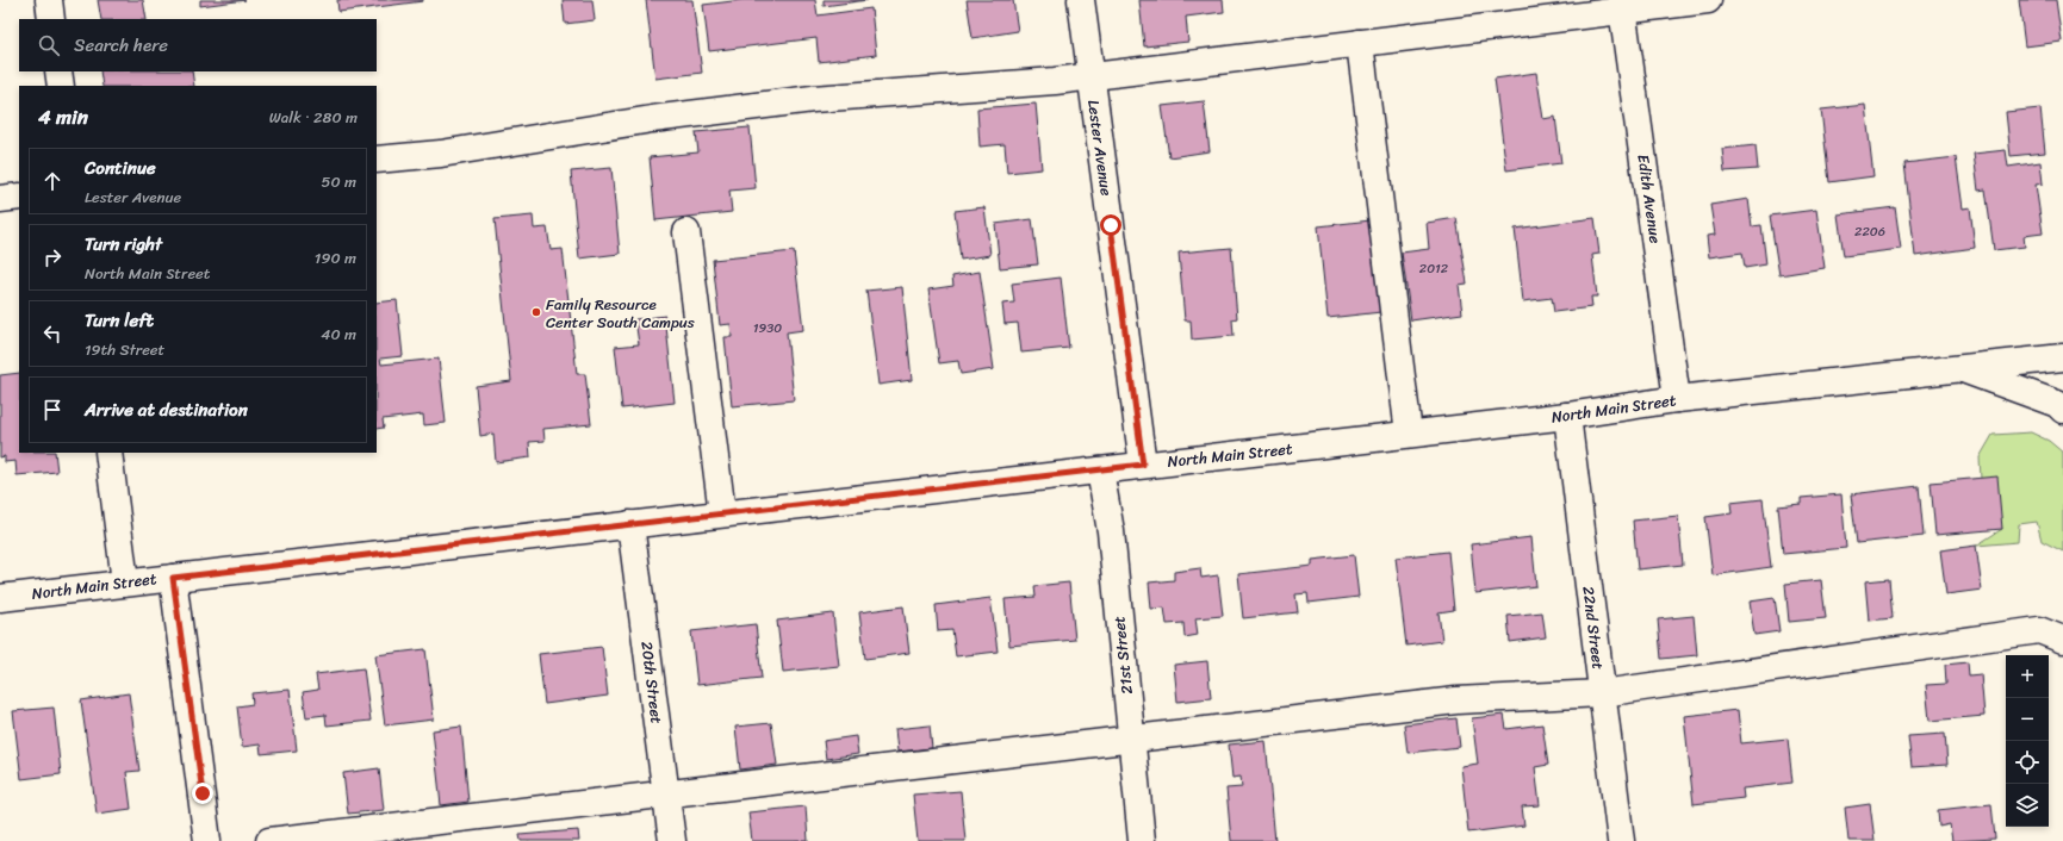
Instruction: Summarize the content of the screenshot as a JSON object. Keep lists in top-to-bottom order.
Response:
{
  "streets": {
    "street": [
      "Lester Avenue",
      "Edith Avenue",
      "North Main Street",
      "22nd Street",
      "21st Street",
      "20th Street"
    ]
  },
  "crossings": [
    ["Lester Avenue", "North Main Street"],
    ["Edith Avenue", "North Main Street"],
    ["North Main Street", "22nd Street"],
    ["North Main Street", "21st Street"],
    ["North Main Street", "20th Street"]
  ],
  "places": ["Family Resource Center South Campus"],
  "house_numbers": ["2206", "2012", "1930"],
  "page": {
    "search": "Search here",
    "heading": ["4 min", "Walk · 280 m"],
    "list": [
      ["Continue", "Lester Avenue", "50 m"],
      ["Turn right", "North Main Street", "190 m"],
      ["Turn left", "19th Street", "40 m"],
      "Arrive at destination"
    ],
    "map_buttons": ["+", "−"]
  }
}
